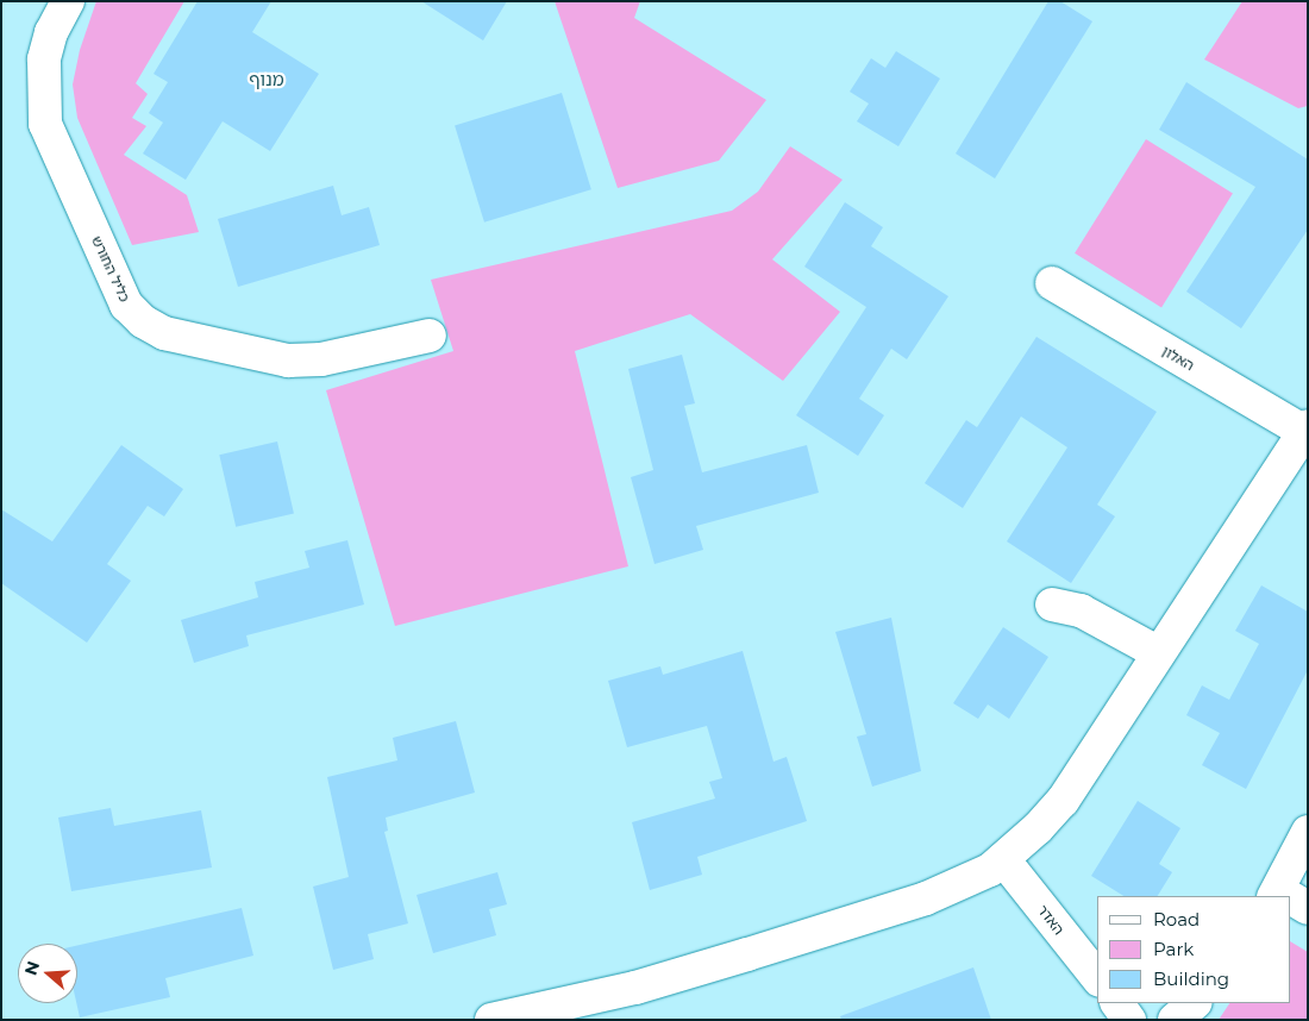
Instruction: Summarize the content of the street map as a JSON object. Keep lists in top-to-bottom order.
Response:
{
  "streets": {
    "street": ["כליל החורש", "האלון", "האדר"]
  },
  "districts": ["מנוף"],
  "legend": ["Road", "Park", "Building"],
  "north": "left"
}
